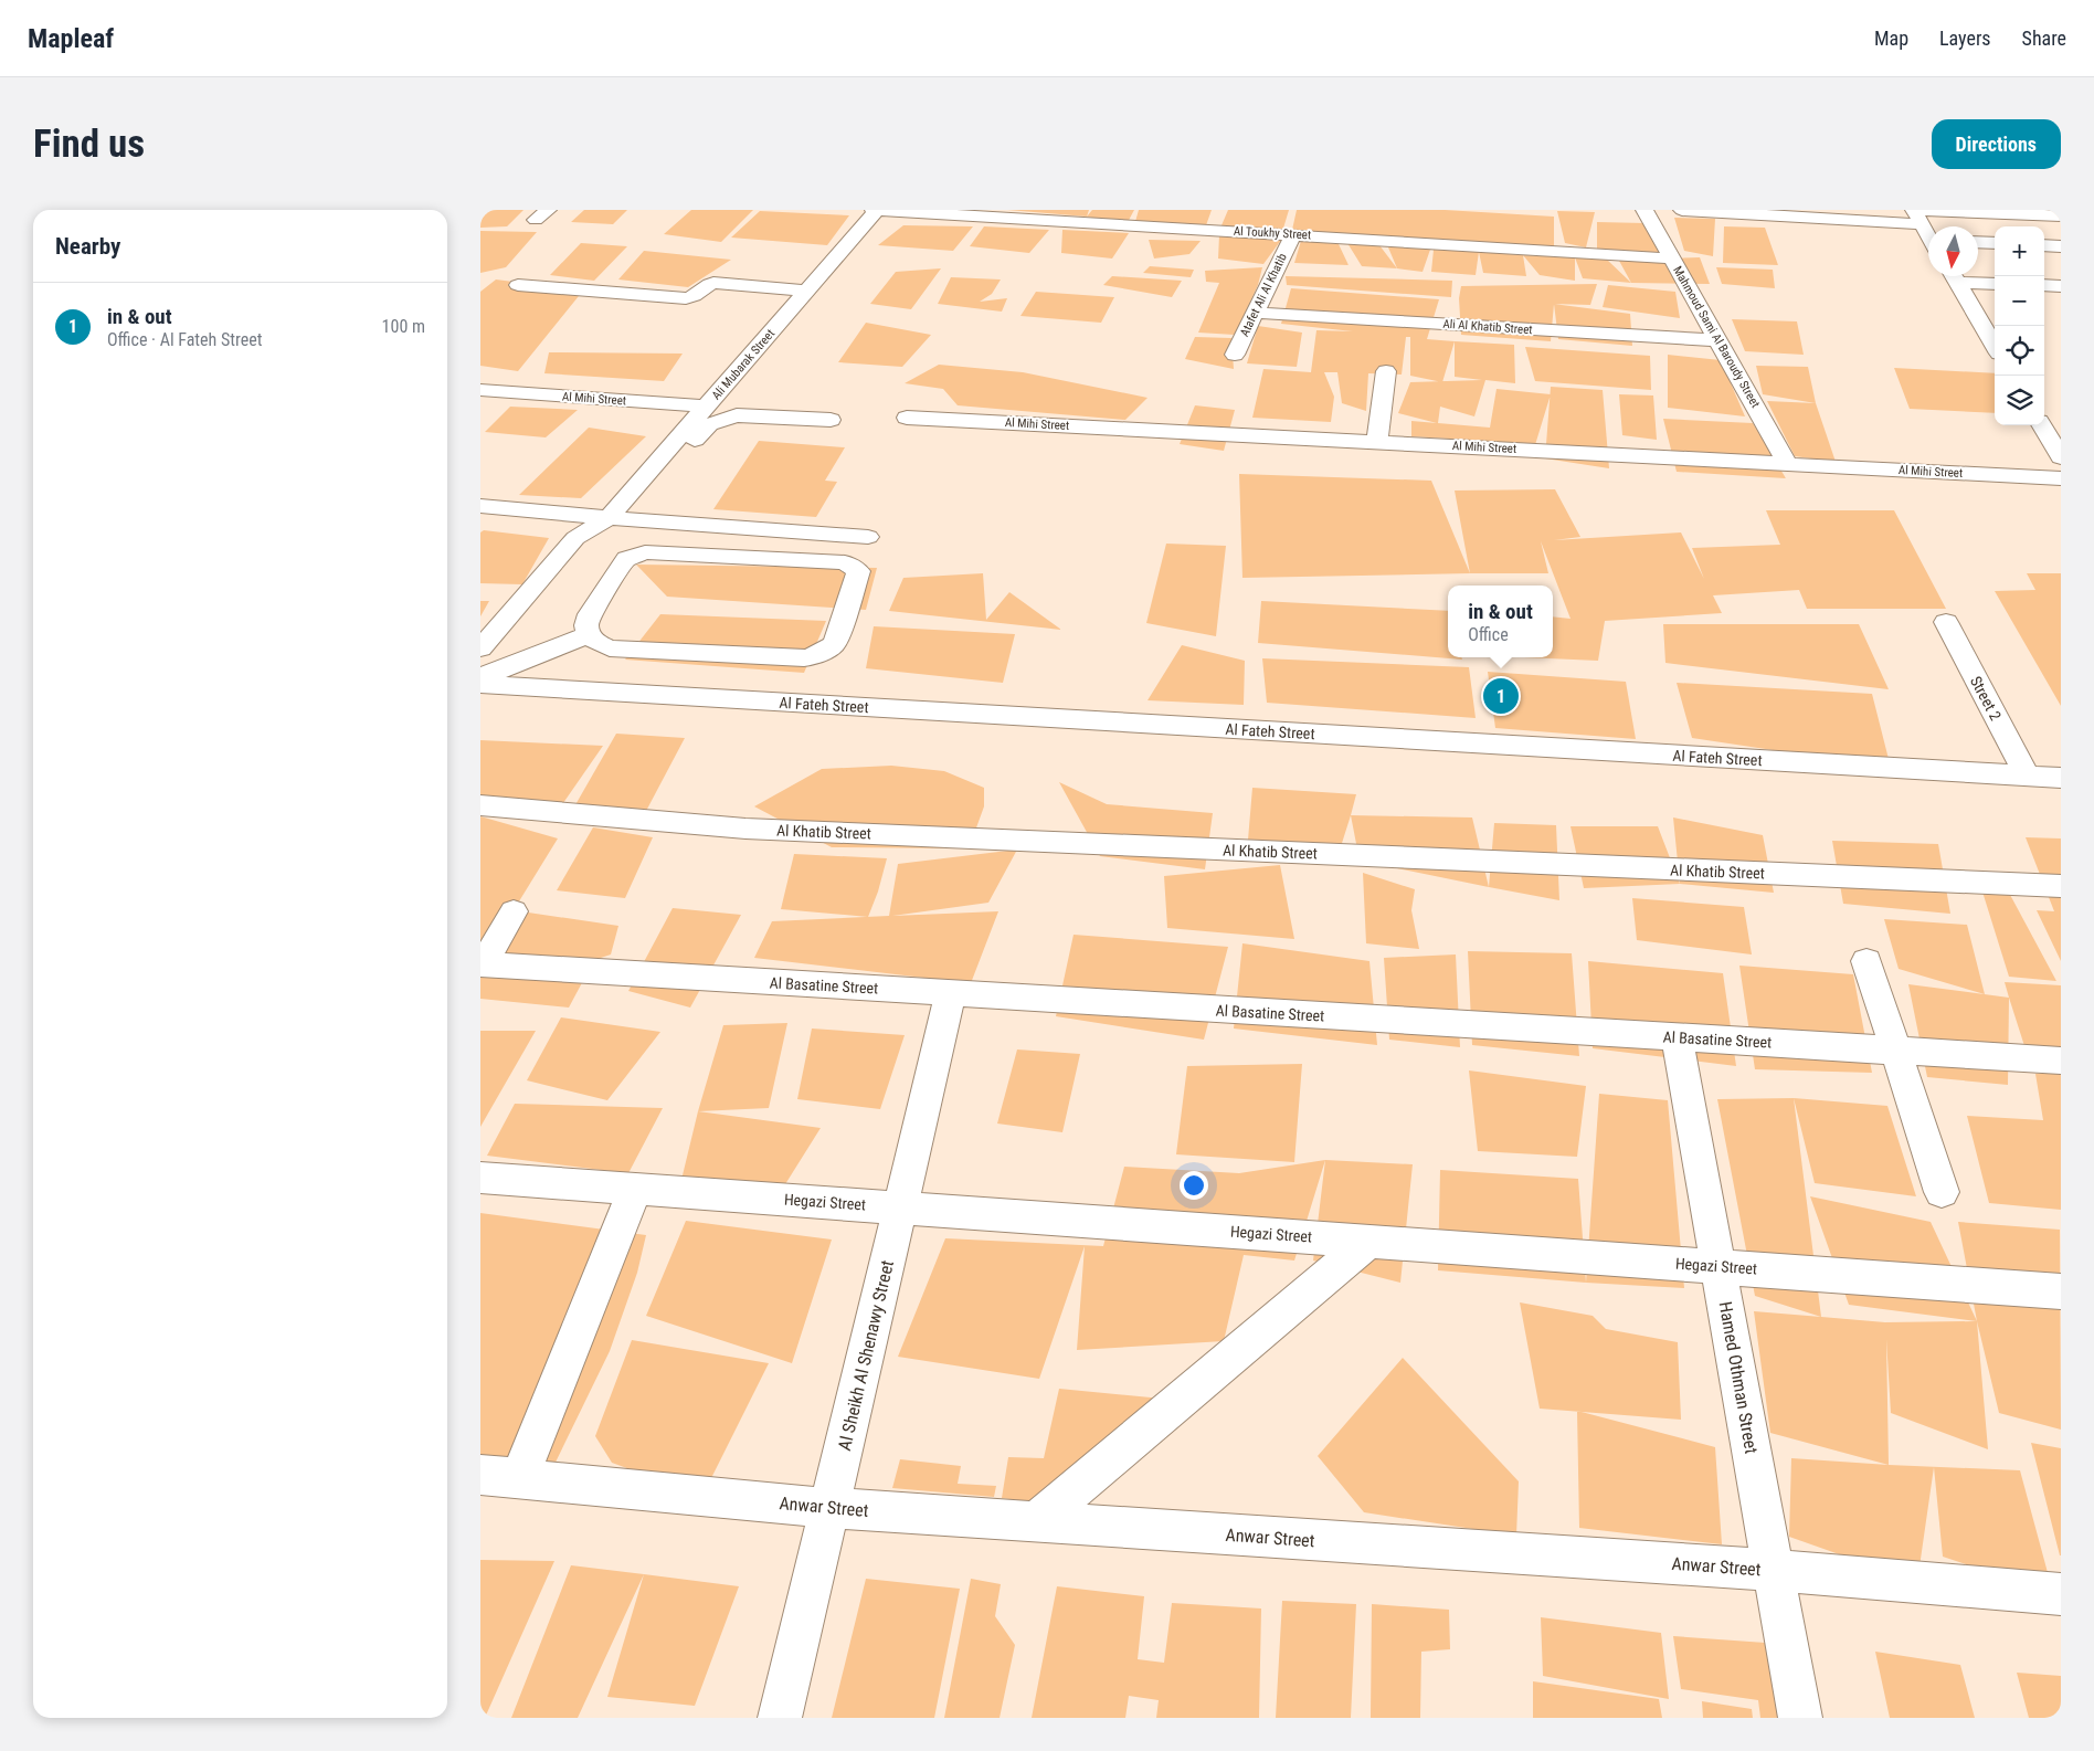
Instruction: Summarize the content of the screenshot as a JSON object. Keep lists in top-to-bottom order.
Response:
{
  "streets": {
    "street": [
      "Al Toukhy Street",
      "Atafet Ali Al Khatib",
      "Ali Al Khatib Street",
      "Mahmoud Sami Al Baroudy Street",
      "Ali Mubarak Street",
      "Al Mihi Street",
      "Street 2",
      "Al Fateh Street",
      "Al Khatib Street",
      "Al Basatine Street",
      "Hegazi Street",
      "Al Sheikh Al Shenawy Street",
      "Hamed Othman Street",
      "Anwar Street"
    ]
  },
  "crossings": [
    ["Al Toukhy Street", "Atafet Ali Al Khatib"],
    ["Al Toukhy Street", "Mahmoud Sami Al Baroudy Street"],
    ["Al Toukhy Street", "Ali Mubarak Street"],
    ["Atafet Ali Al Khatib", "Ali Al Khatib Street"],
    ["Ali Al Khatib Street", "Mahmoud Sami Al Baroudy Street"],
    ["Mahmoud Sami Al Baroudy Street", "Al Mihi Street"],
    ["Ali Mubarak Street", "Al Mihi Street"],
    ["Ali Mubarak Street", "Al Fateh Street"],
    ["Street 2", "Al Fateh Street"],
    ["Al Basatine Street", "Al Sheikh Al Shenawy Street"],
    ["Al Basatine Street", "Hamed Othman Street"],
    ["Hegazi Street", "Al Sheikh Al Shenawy Street"],
    ["Hegazi Street", "Hamed Othman Street"],
    ["Al Sheikh Al Shenawy Street", "Anwar Street"],
    ["Hamed Othman Street", "Anwar Street"]
  ],
  "north": "bottom",
  "page": {
    "header": "Mapleaf",
    "nav": ["Map", "Layers", "Share"],
    "buttons": "Directions",
    "title": "Find us",
    "heading": "Nearby",
    "map_buttons": ["+", "−"],
    "list": [
      {
        "mark": "1",
        "name": "in & out",
        "note": "Office · Al Fateh Street",
        "value": "100 m"
      }
    ],
    "popup": ["in & out", "Office"],
    "pins": "1"
  }
}
